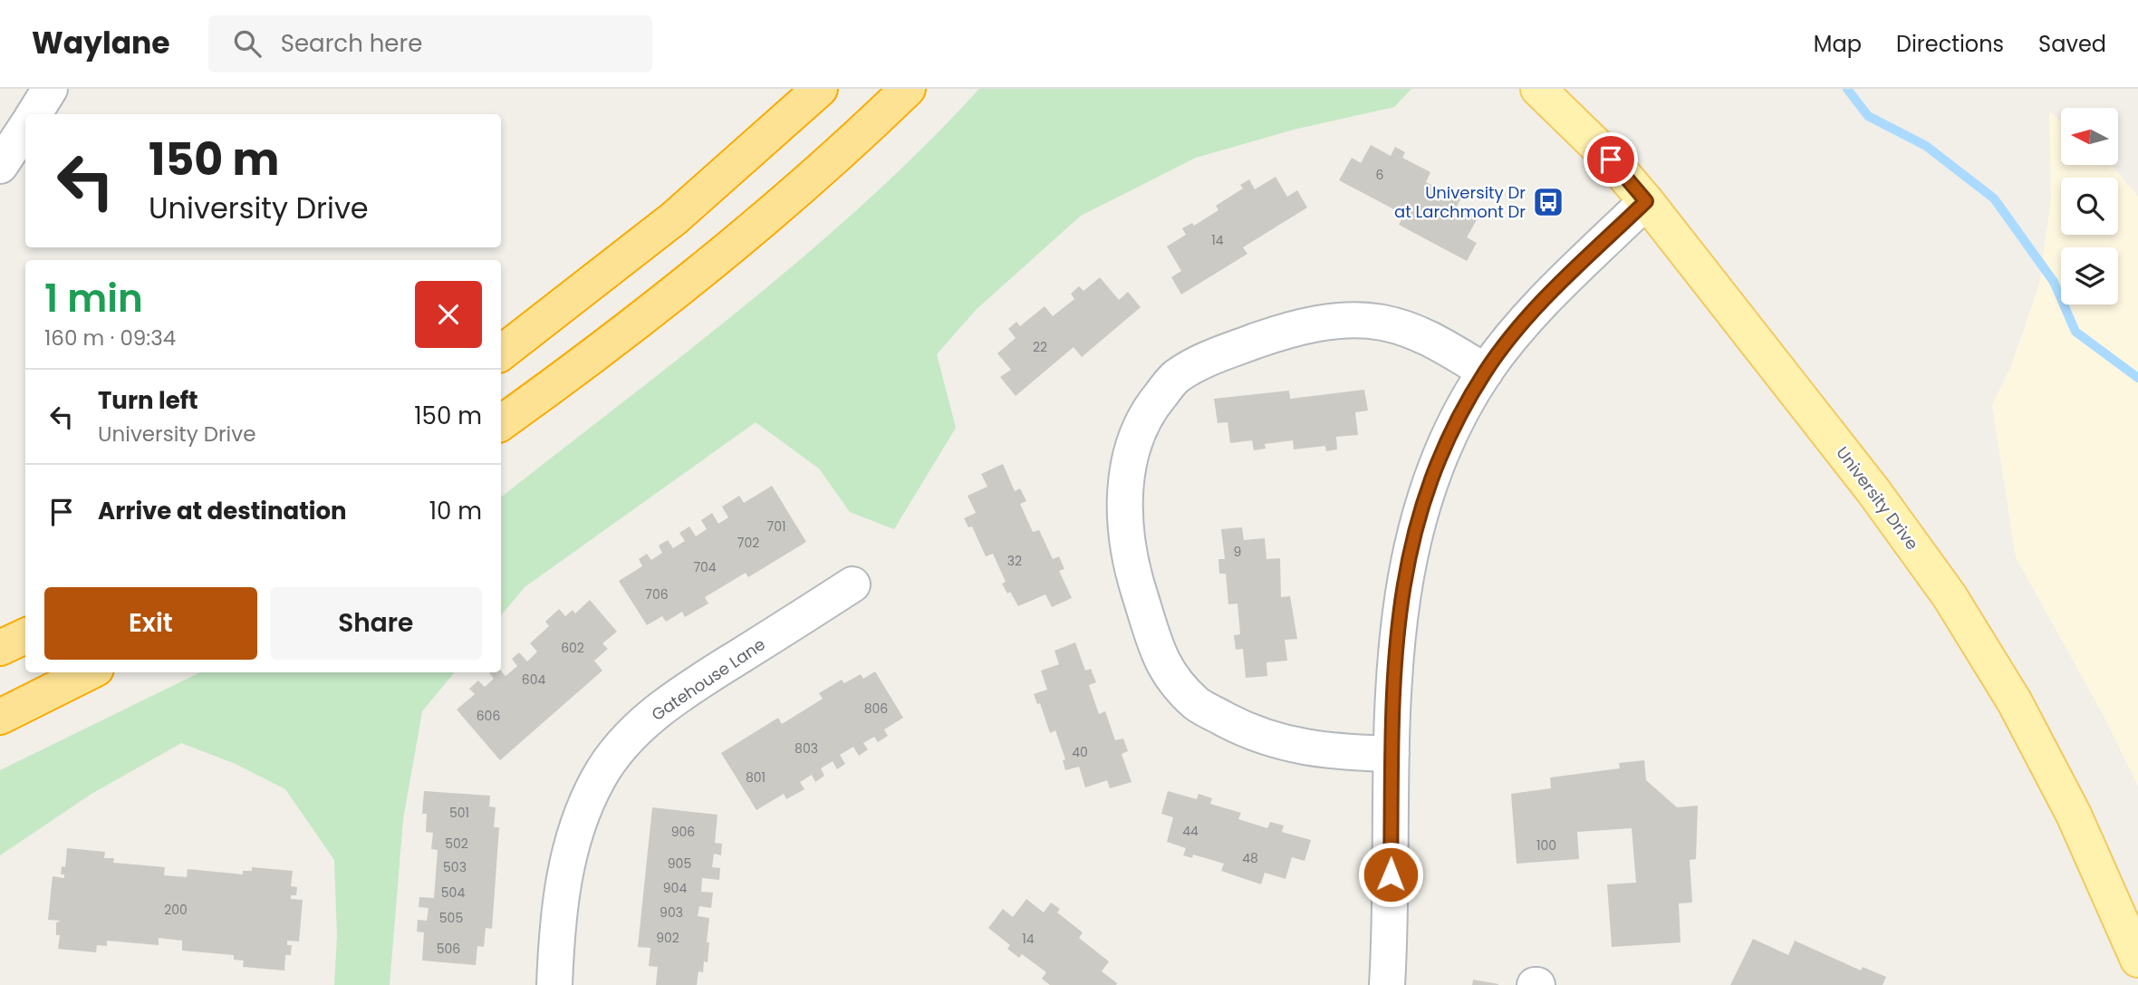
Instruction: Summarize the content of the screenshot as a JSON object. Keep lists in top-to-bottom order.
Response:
{
  "streets": {
    "main road": ["University Drive"],
    "street": ["Gatehouse Lane"]
  },
  "places": {
    "bus stop": ["University Dr at Larchmont Dr"]
  },
  "house_numbers": [
    "6",
    "14",
    "22",
    "701",
    "702",
    "9",
    "32",
    "704",
    "706",
    "602",
    "604",
    "806",
    "606",
    "803",
    "40",
    "801",
    "501",
    "44",
    "906",
    "502",
    "100",
    "48",
    "905",
    "503",
    "904",
    "504",
    "200",
    "903",
    "505",
    "902",
    "14",
    "506"
  ],
  "north": "left",
  "page": {
    "header": "Waylane",
    "search": "Search here",
    "nav": ["Map", "Directions", "Saved"],
    "turn": ["150 m", "University Drive"],
    "heading": ["1 min", "160 m · 09:34"],
    "list": [
      {
        "name": "Turn left",
        "note": "University Drive",
        "value": "150 m"
      },
      {
        "name": "Arrive at destination",
        "value": "10 m"
      }
    ],
    "buttons": ["Exit", "Share"]
  }
}
